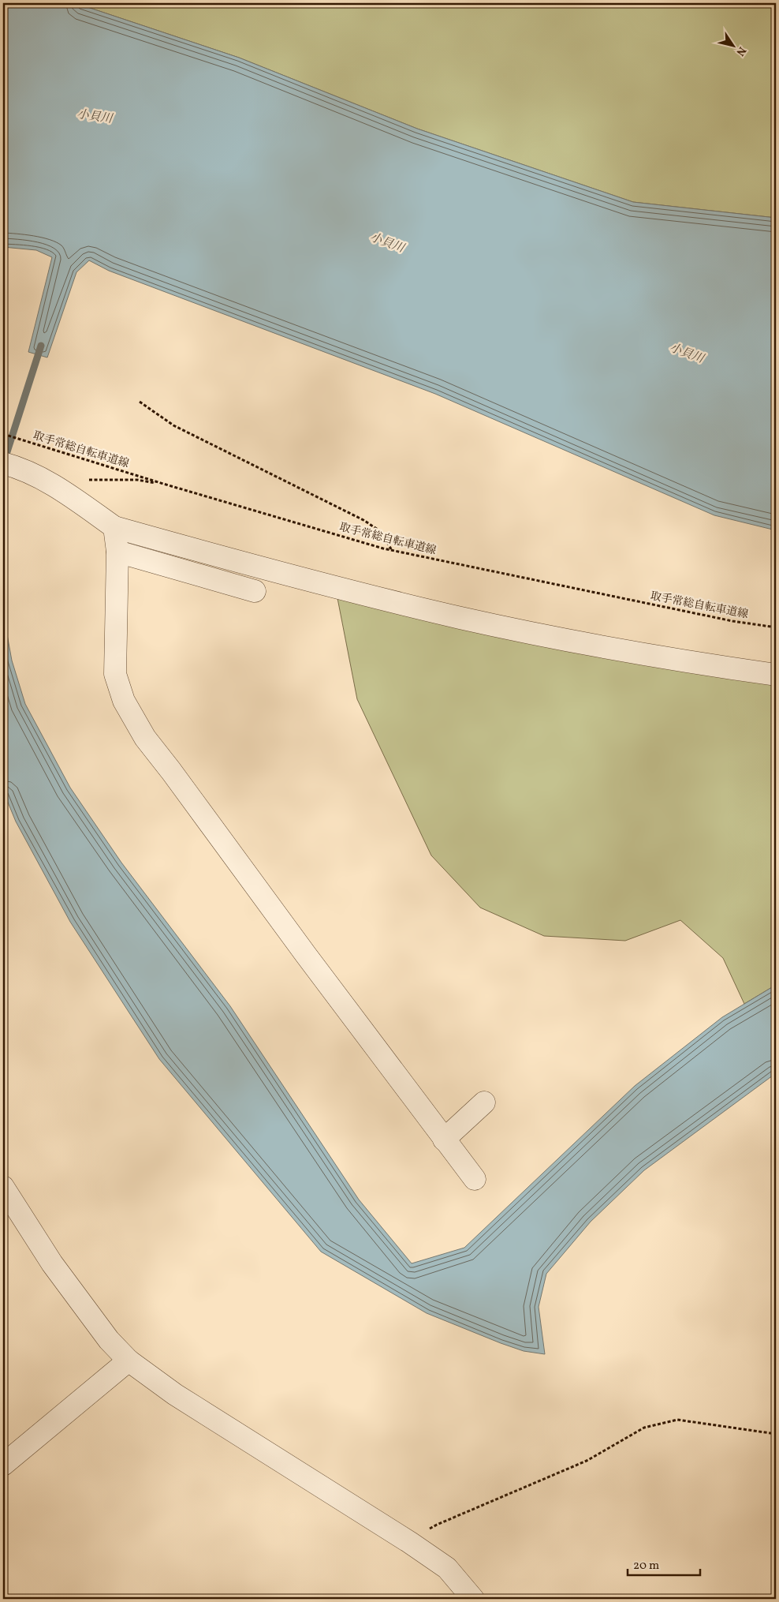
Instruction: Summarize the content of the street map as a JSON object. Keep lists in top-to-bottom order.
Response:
{
  "streets": {
    "path": ["取手常総自転車道線"]
  },
  "water": ["小貝川"],
  "scale_bar": "20 m",
  "north": "bottom right"
}
